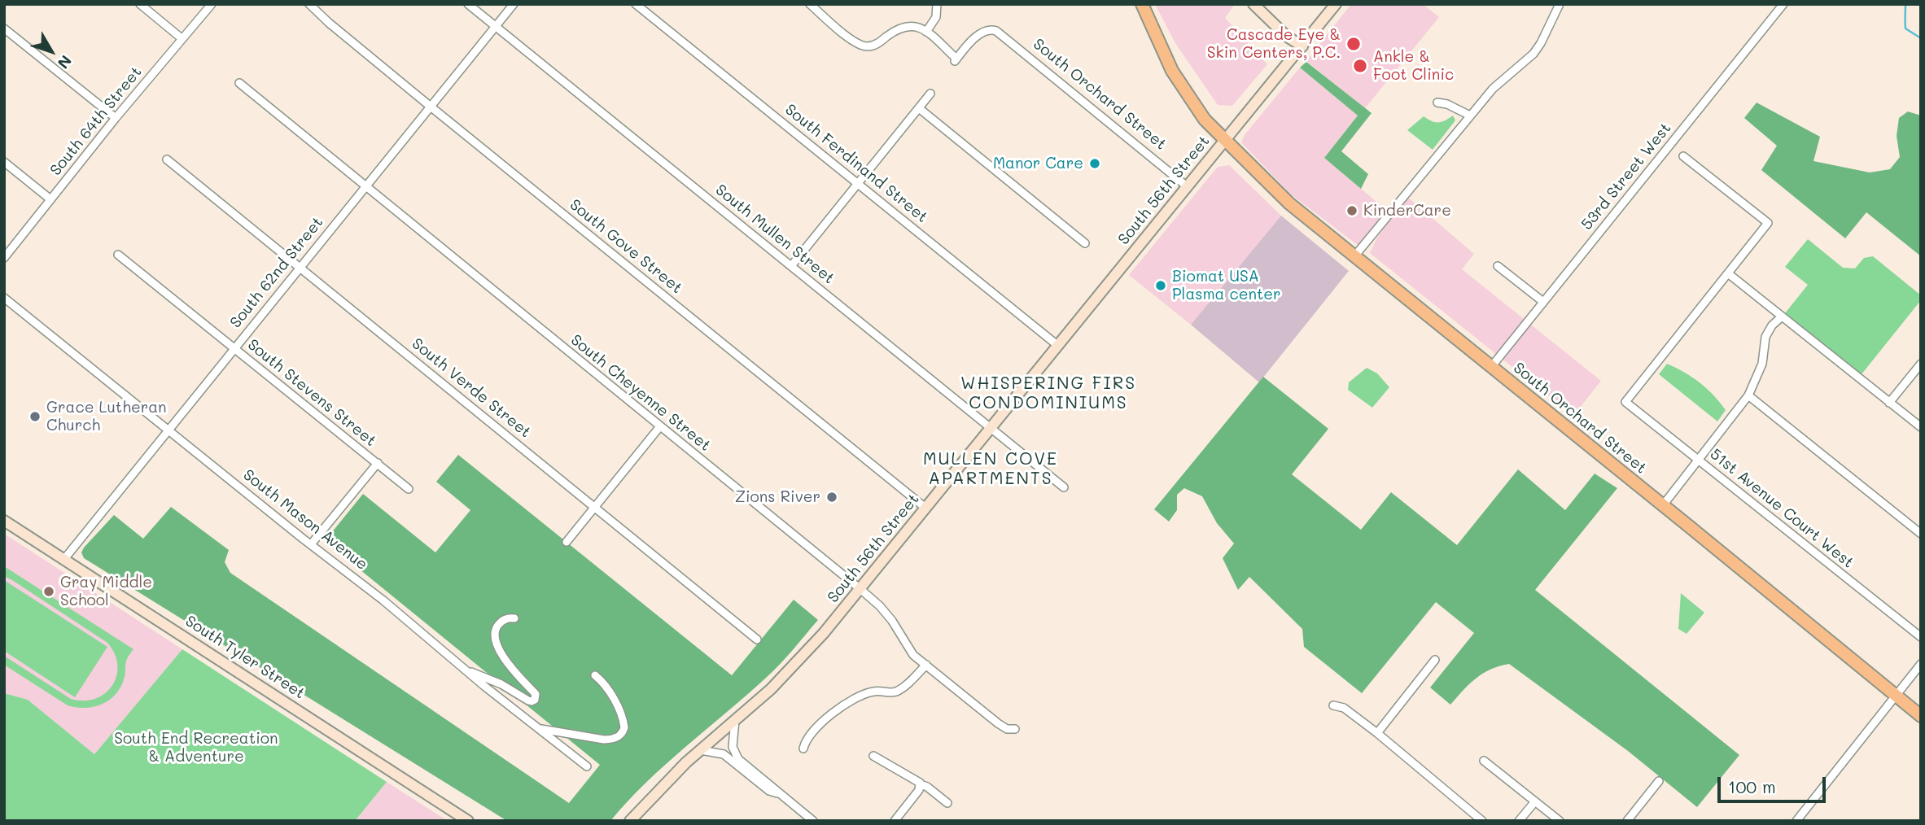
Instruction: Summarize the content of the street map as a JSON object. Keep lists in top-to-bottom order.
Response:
{
  "streets": {
    "main road": ["South Orchard Street", "South 56th Street", "South Tyler Street"],
    "street": [
      "South 64th Street",
      "South Ferdinand Street",
      "53rd Street West",
      "South Mullen Street",
      "South Gove Street",
      "South 62nd Street",
      "South Verde Street",
      "South Stevens Street",
      "South Cheyenne Street",
      "51st Avenue Court West",
      "South Mason Avenue"
    ]
  },
  "crossings": [
    ["South Orchard Street", "53rd Street West"],
    ["South Orchard Street", "South 56th Street"],
    ["South Ferdinand Street", "South 56th Street"],
    ["South 56th Street", "South Mullen Street"],
    ["South 56th Street", "South Gove Street"],
    ["South 56th Street", "South Cheyenne Street"],
    ["South Mullen Street", "South 62nd Street"],
    ["South Gove Street", "South 62nd Street"],
    ["South 62nd Street", "South Verde Street"],
    ["South 62nd Street", "South Stevens Street"],
    ["South 62nd Street", "South Cheyenne Street"],
    ["South 62nd Street", "South Mason Avenue"],
    ["South 62nd Street", "South Tyler Street"]
  ],
  "districts": ["WHISPERING FIRS CONDOMINIUMS", "MULLEN COVE APARTMENTS"],
  "parks": ["South End Recreation & Adventure"],
  "places": [
    "Cascade Eye & Skin Centers, P.C.",
    "Ankle & Foot Clinic",
    "Manor Care",
    "KinderCare",
    "Biomat USA Plasma center",
    "Grace Lutheran Church",
    "Zions River",
    "Gray Middle School"
  ],
  "scale_bar": "100 m",
  "north": "bottom right"
}
